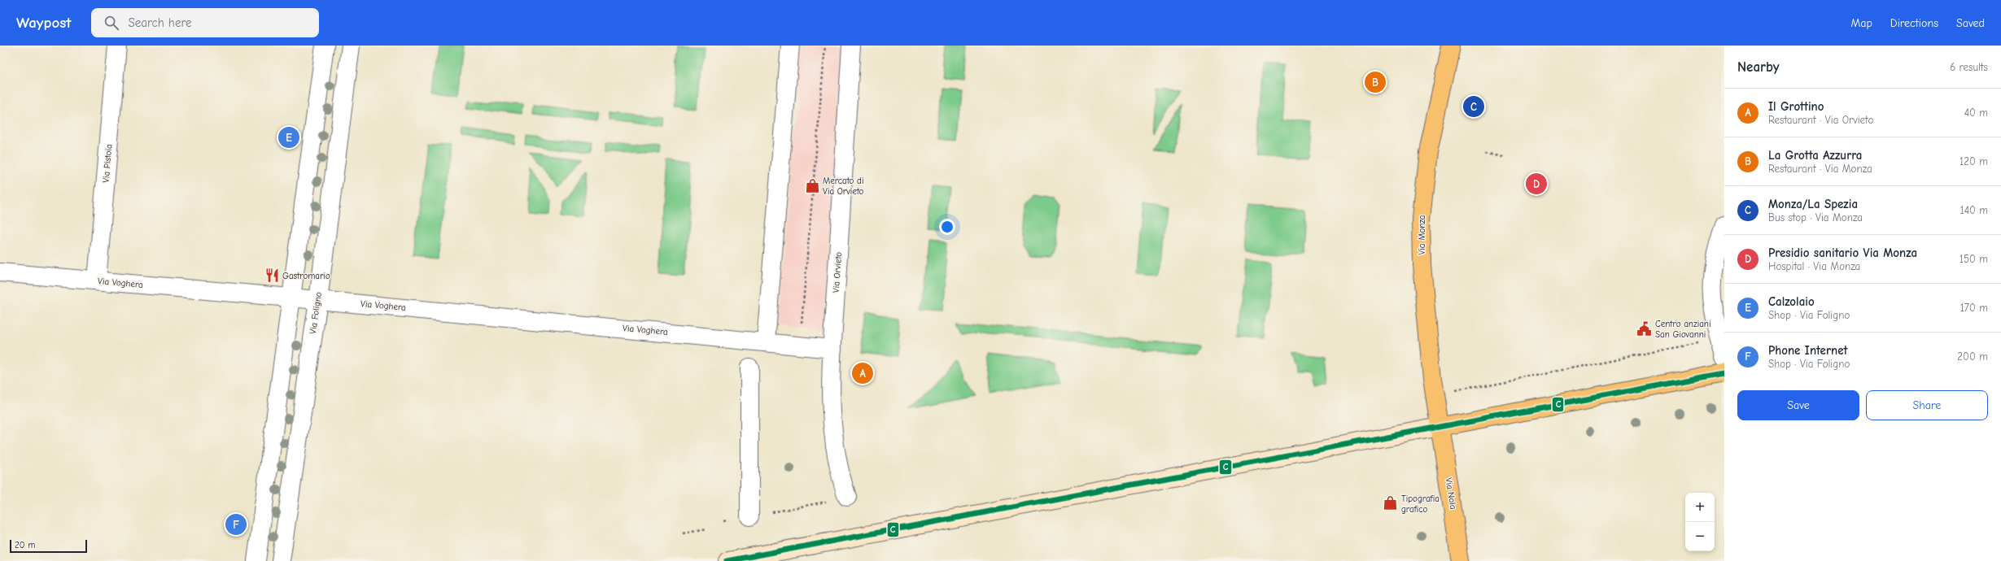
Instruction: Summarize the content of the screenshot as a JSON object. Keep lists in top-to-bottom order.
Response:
{
  "streets": {
    "main road": ["Via Monza", "Via Nola"],
    "street": [
      "Via Pistoia",
      "Via Orvieto",
      "Via Voghera",
      "Via Foligno"
    ]
  },
  "crossings": [
    ["Via Pistoia", "Via Voghera"],
    ["Via Monza", "Via Nola"],
    ["Via Orvieto", "Via Voghera"],
    ["Via Voghera", "Via Foligno"]
  ],
  "places": {
    "shop": ["Mercato di Via Orvieto", "Tipografia grafico"],
    "restaurant": ["Gastromario"],
    "public building": ["Centro anziani San Giovanni"]
  },
  "lines": ["transit line C"],
  "scale_bar": "20 m",
  "page": {
    "header": "Waypost",
    "search": "Search here",
    "nav": ["Map", "Directions", "Saved"],
    "heading": ["Nearby", "6 results"],
    "pins": [
      "B",
      "C",
      "E",
      "D",
      "A",
      "F"
    ],
    "list": [
      {
        "mark": "A",
        "name": "Il Grottino",
        "note": "Restaurant · Via Orvieto",
        "value": "40 m"
      },
      {
        "mark": "B",
        "name": "La Grotta Azzurra",
        "note": "Restaurant · Via Monza",
        "value": "120 m"
      },
      {
        "mark": "C",
        "name": "Monza/La Spezia",
        "note": "Bus stop · Via Monza",
        "value": "140 m"
      },
      {
        "mark": "D",
        "name": "Presidio sanitario Via Monza",
        "note": "Hospital · Via Monza",
        "value": "150 m"
      },
      {
        "mark": "E",
        "name": "Calzolaio",
        "note": "Shop · Via Foligno",
        "value": "170 m"
      },
      {
        "mark": "F",
        "name": "Phone Internet",
        "note": "Shop · Via Foligno",
        "value": "200 m"
      }
    ],
    "buttons": ["Save", "Share"],
    "map_buttons": ["+", "−"],
    "scale": "20 m"
  }
}
